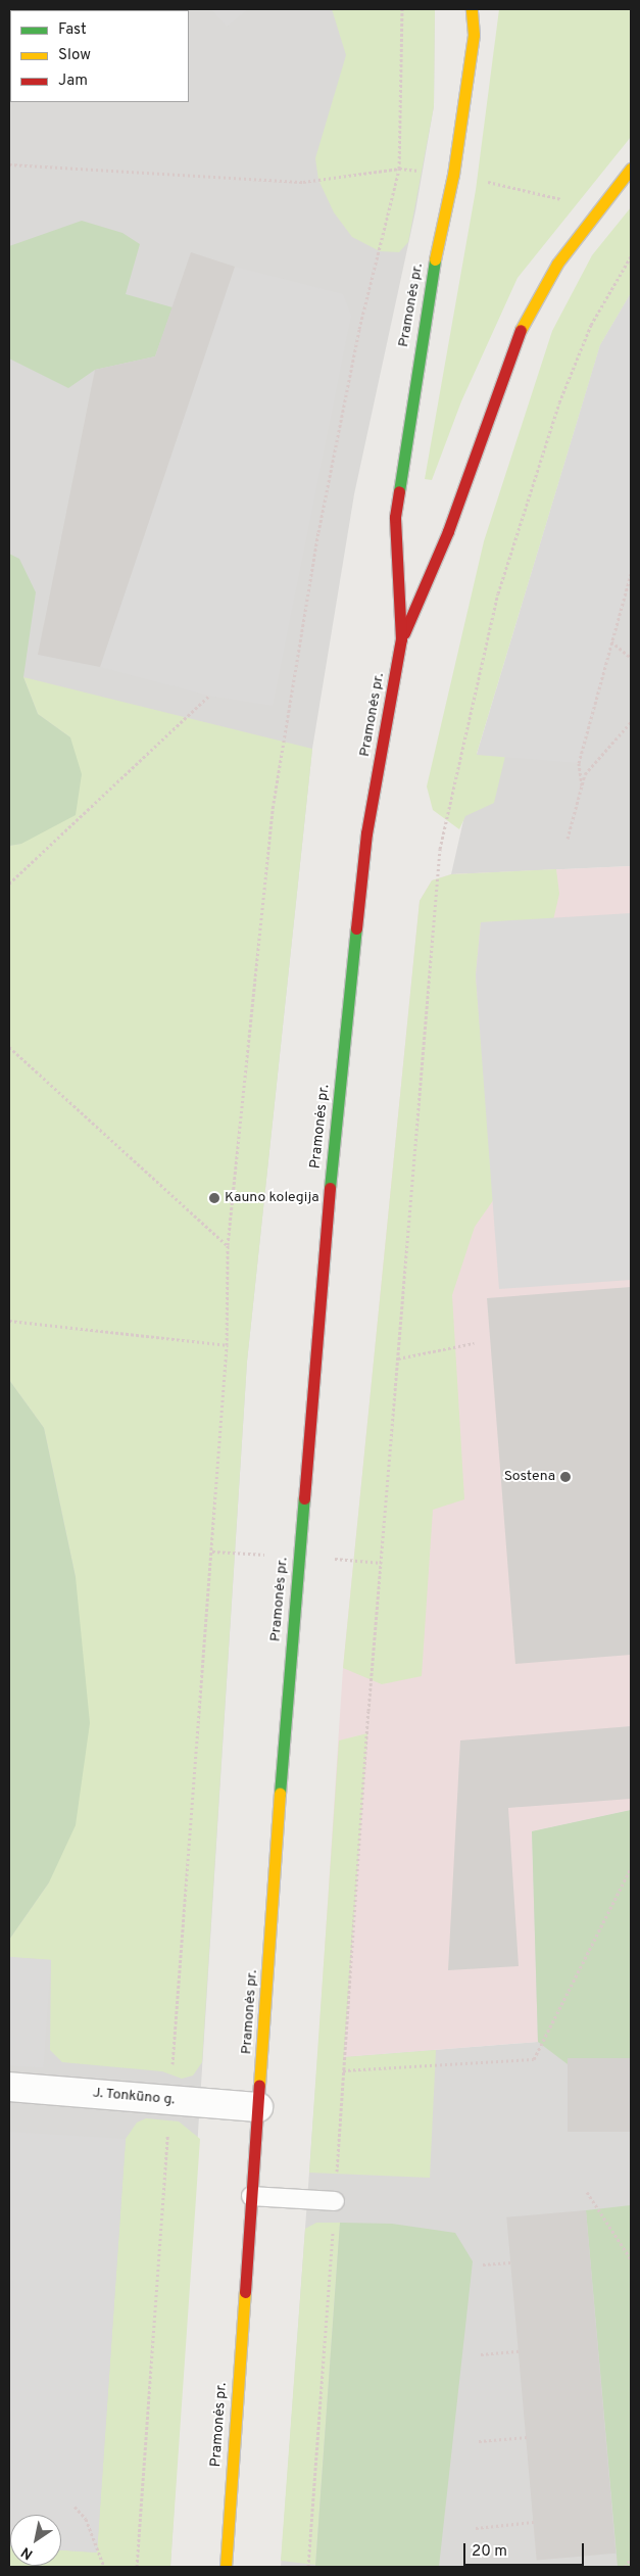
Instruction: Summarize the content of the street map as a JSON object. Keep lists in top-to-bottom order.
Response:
{
  "streets": {
    "main road": ["Pramonės pr."],
    "street": ["J. Tonkūno g."]
  },
  "crossings": [
    ["Pramonės pr.", "J. Tonkūno g."]
  ],
  "places": ["Kauno kolegija", "Sostena"],
  "legend": ["Fast", "Slow", "Jam"],
  "scale_bar": "20 m",
  "north": "bottom left"
}
